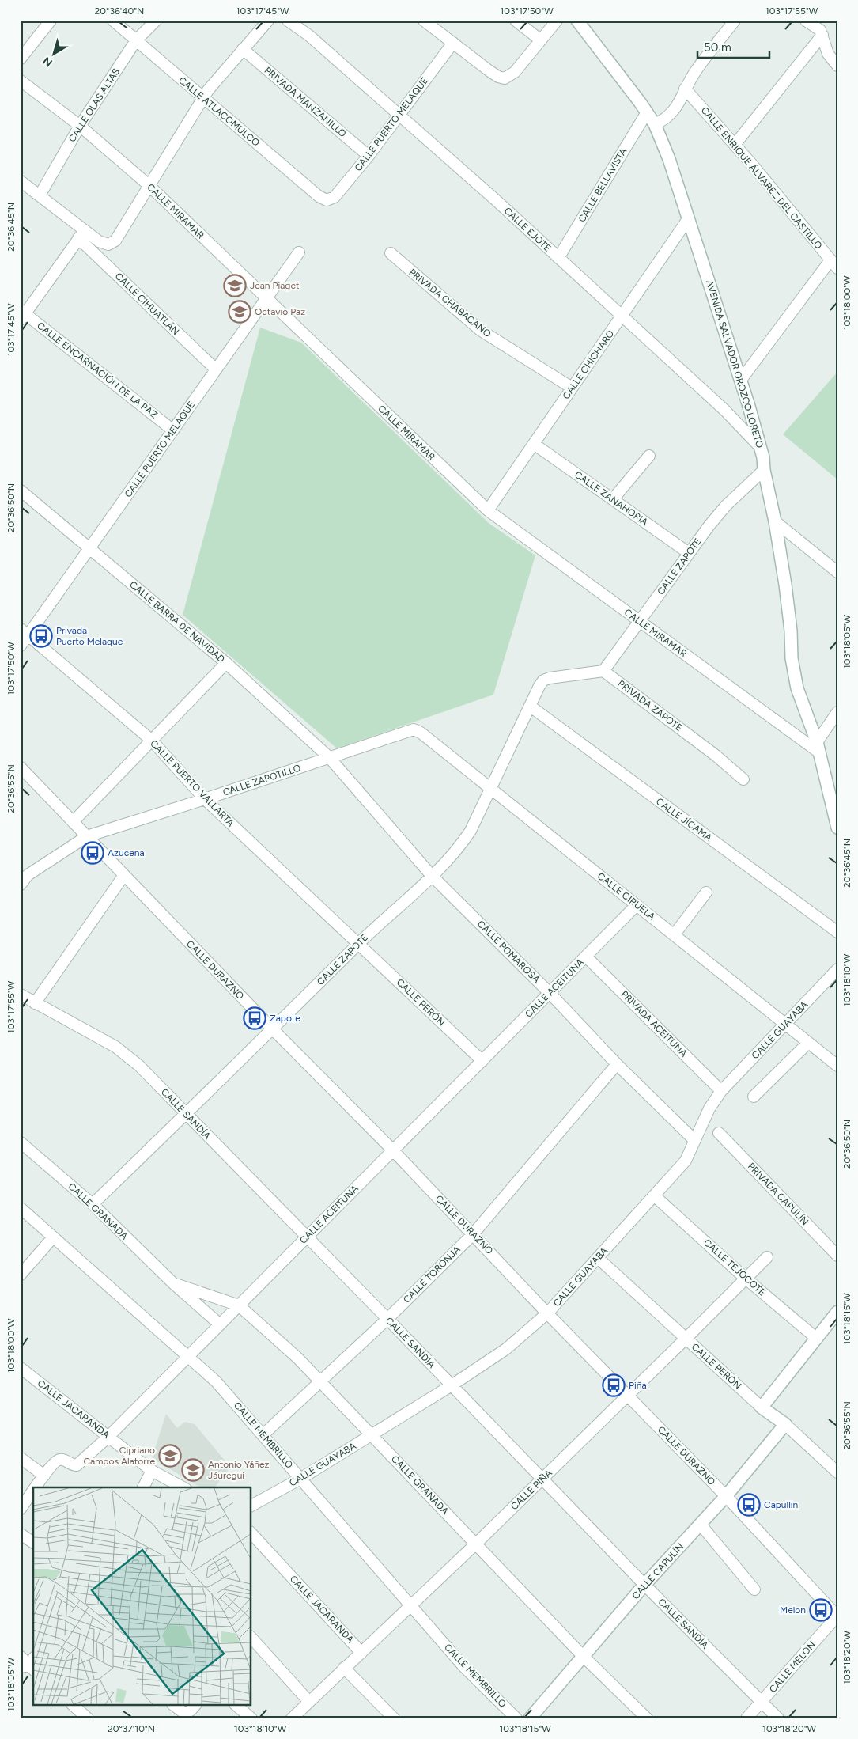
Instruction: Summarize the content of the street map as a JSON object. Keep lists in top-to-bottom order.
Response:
{
  "streets": {
    "street": [
      "PRIVADA MANZANILLO",
      "CALLE OLAS ALTAS",
      "CALLE ATLACOMULCO",
      "CALLE PUERTO MELAQUE",
      "CALLE ENRIQUE ÁLVAREZ DEL CASTILLO",
      "CALLE BELLAVISTA",
      "CALLE MIRAMAR",
      "CALLE EJOTE",
      "PRIVADA CHABACANO",
      "CALLE CIHUATLÁN",
      "AVENIDA SALVADOR OROZCO LORETO",
      "CALLE CHÍCHARO",
      "CALLE ENCARNACIÓN DE LA PAZ",
      "CALLE ZANAHORIA",
      "CALLE ZAPOTE",
      "CALLE BARRA DE NAVIDAD",
      "PRIVADA ZAPOTE",
      "CALLE ZAPOTILLO",
      "CALLE PUERTO VALLARTA",
      "CALLE JÍCAMA",
      "CALLE CIRUELA",
      "CALLE POMAROSA",
      "CALLE DURAZNO",
      "CALLE ACEITUNA",
      "CALLE PERÓN",
      "PRIVADA ACEITUNA",
      "CALLE GUAYABA",
      "CALLE SANDÍA",
      "PRIVADA CAPULÍN",
      "CALLE GRANADA",
      "CALLE TEJOCOTE",
      "CALLE TORONJA",
      "CALLE JACARANDA",
      "CALLE MEMBRILLO",
      "CALLE PIÑA",
      "CALLE CAPULÍN",
      "CALLE MELÓN"
    ]
  },
  "crossings": [
    ["PRIVADA MANZANILLO", "CALLE PUERTO MELAQUE"],
    ["CALLE OLAS ALTAS", "CALLE ATLACOMULCO"],
    ["CALLE OLAS ALTAS", "CALLE MIRAMAR"],
    ["CALLE OLAS ALTAS", "CALLE CIHUATLÁN"],
    ["CALLE ATLACOMULCO", "CALLE PUERTO MELAQUE"],
    ["CALLE PUERTO MELAQUE", "CALLE MIRAMAR"],
    ["CALLE PUERTO MELAQUE", "CALLE EJOTE"],
    ["CALLE PUERTO MELAQUE", "CALLE CIHUATLÁN"],
    ["CALLE PUERTO MELAQUE", "CALLE ENCARNACIÓN DE LA PAZ"],
    ["CALLE PUERTO MELAQUE", "CALLE BARRA DE NAVIDAD"],
    ["CALLE PUERTO MELAQUE", "CALLE PUERTO VALLARTA"],
    ["CALLE BELLAVISTA", "CALLE EJOTE"],
    ["CALLE BELLAVISTA", "AVENIDA SALVADOR OROZCO LORETO"],
    ["CALLE MIRAMAR", "CALLE CIHUATLÁN"],
    ["CALLE MIRAMAR", "AVENIDA SALVADOR OROZCO LORETO"],
    ["CALLE MIRAMAR", "CALLE CHÍCHARO"],
    ["CALLE MIRAMAR", "CALLE ZAPOTE"],
    ["CALLE EJOTE", "AVENIDA SALVADOR OROZCO LORETO"],
    ["CALLE EJOTE", "CALLE CHÍCHARO"],
    ["PRIVADA CHABACANO", "CALLE CHÍCHARO"],
    ["AVENIDA SALVADOR OROZCO LORETO", "CALLE CHÍCHARO"],
    ["AVENIDA SALVADOR OROZCO LORETO", "CALLE ZAPOTE"],
    ["CALLE CHÍCHARO", "CALLE ZANAHORIA"],
    ["CALLE ZANAHORIA", "CALLE ZAPOTE"],
    ["CALLE ZAPOTE", "PRIVADA ZAPOTE"],
    ["CALLE ZAPOTE", "CALLE PUERTO VALLARTA"],
    ["CALLE ZAPOTE", "CALLE JÍCAMA"],
    ["CALLE ZAPOTE", "CALLE CIRUELA"],
    ["CALLE ZAPOTE", "CALLE POMAROSA"],
    ["CALLE ZAPOTE", "CALLE DURAZNO"],
    ["CALLE ZAPOTE", "CALLE PERÓN"],
    ["CALLE ZAPOTE", "CALLE SANDÍA"],
    ["CALLE ZAPOTE", "CALLE GRANADA"],
    ["CALLE BARRA DE NAVIDAD", "CALLE ZAPOTILLO"],
    ["CALLE BARRA DE NAVIDAD", "CALLE POMAROSA"],
    ["CALLE ZAPOTILLO", "CALLE PUERTO VALLARTA"],
    ["CALLE ZAPOTILLO", "CALLE CIRUELA"],
    ["CALLE ZAPOTILLO", "CALLE POMAROSA"],
    ["CALLE ZAPOTILLO", "CALLE DURAZNO"],
    ["CALLE PUERTO VALLARTA", "CALLE PERÓN"],
    ["CALLE CIRUELA", "CALLE ACEITUNA"],
    ["CALLE CIRUELA", "CALLE GUAYABA"],
    ["CALLE POMAROSA", "CALLE ACEITUNA"],
    ["CALLE POMAROSA", "CALLE GUAYABA"],
    ["CALLE POMAROSA", "CALLE TORONJA"],
    ["CALLE DURAZNO", "CALLE ACEITUNA"],
    ["CALLE DURAZNO", "CALLE GUAYABA"],
    ["CALLE DURAZNO", "CALLE TORONJA"],
    ["CALLE DURAZNO", "CALLE PIÑA"],
    ["CALLE DURAZNO", "CALLE CAPULÍN"],
    ["CALLE DURAZNO", "CALLE MELÓN"],
    ["CALLE ACEITUNA", "CALLE PERÓN"],
    ["CALLE ACEITUNA", "PRIVADA ACEITUNA"],
    ["CALLE ACEITUNA", "CALLE SANDÍA"],
    ["CALLE ACEITUNA", "CALLE GRANADA"],
    ["CALLE ACEITUNA", "CALLE JACARANDA"],
    ["CALLE ACEITUNA", "CALLE MEMBRILLO"],
    ["CALLE PERÓN", "CALLE GUAYABA"],
    ["CALLE PERÓN", "CALLE PIÑA"],
    ["CALLE PERÓN", "CALLE CAPULÍN"],
    ["PRIVADA ACEITUNA", "CALLE GUAYABA"],
    ["CALLE GUAYABA", "CALLE SANDÍA"],
    ["CALLE GUAYABA", "CALLE GRANADA"],
    ["CALLE GUAYABA", "CALLE TEJOCOTE"],
    ["CALLE GUAYABA", "CALLE MEMBRILLO"],
    ["CALLE SANDÍA", "CALLE TORONJA"],
    ["CALLE SANDÍA", "CALLE PIÑA"],
    ["CALLE SANDÍA", "CALLE CAPULÍN"],
    ["CALLE SANDÍA", "CALLE MELÓN"],
    ["CALLE GRANADA", "CALLE TORONJA"],
    ["CALLE GRANADA", "CALLE PIÑA"],
    ["CALLE GRANADA", "CALLE CAPULÍN"],
    ["CALLE TEJOCOTE", "CALLE PIÑA"],
    ["CALLE TORONJA", "CALLE MEMBRILLO"],
    ["CALLE JACARANDA", "CALLE PIÑA"],
    ["CALLE MEMBRILLO", "CALLE PIÑA"]
  ],
  "places": {
    "school or university": [
      "Jean Piaget",
      "Octavio Paz",
      "Cipriano Campos Alatorre",
      "Antonio Yáñez Jáuregui"
    ],
    "bus stop": [
      "Privada Puerto Melaque",
      "Azucena",
      "Zapote",
      "Piña",
      "Capullin",
      "Melon"
    ]
  },
  "scale_bar": "50 m",
  "north": "bottom left",
  "coordinates": [
    "20°36'40\"N",
    "103°17'45\"W",
    "103°17'50\"W",
    "103°17'55\"W",
    "20°36'45\"N",
    "103°18'00\"W",
    "20°36'50\"N",
    "103°18'05\"W",
    "20°36'55\"N",
    "103°18'10\"W",
    "103°18'15\"W",
    "103°18'20\"W",
    "20°37'10\"N"
  ]
}
